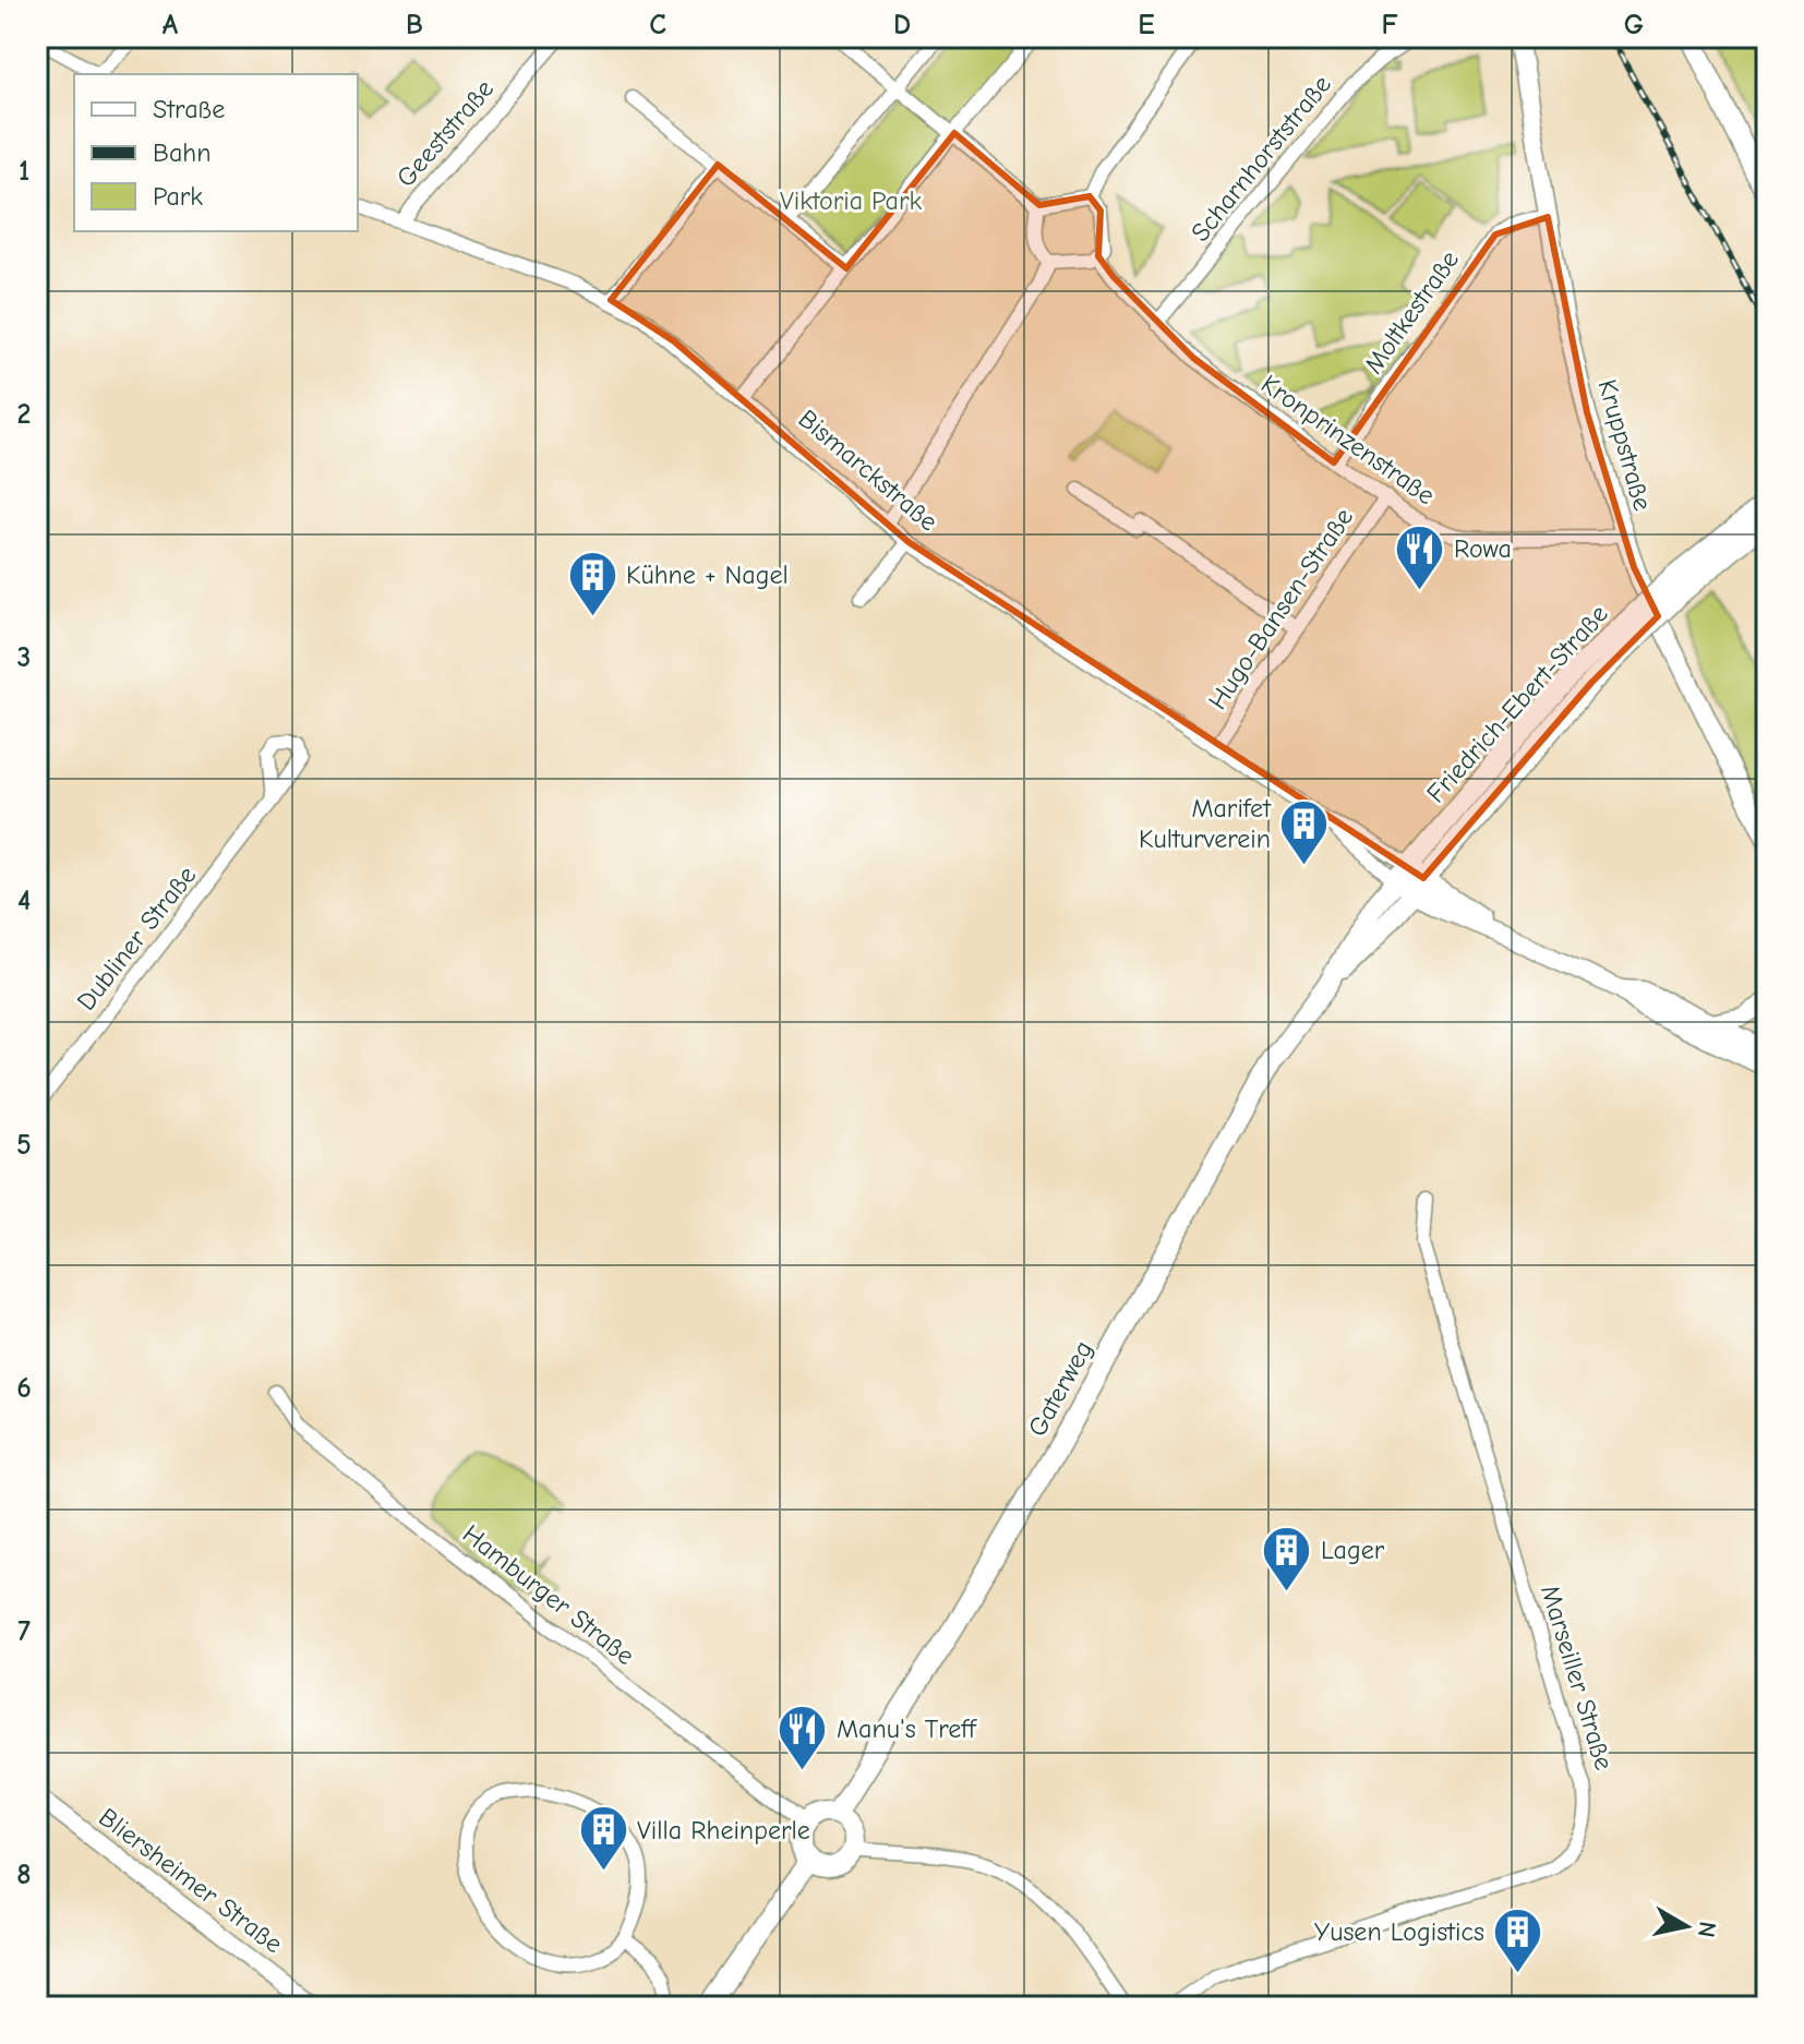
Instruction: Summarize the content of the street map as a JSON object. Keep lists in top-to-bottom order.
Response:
{
  "streets": {
    "main road": ["Friedrich-Ebert-Straße", "Gaterweg"],
    "street": [
      "Geeststraße",
      "Scharnhorststraße",
      "Moltkestraße",
      "Kronprinzenstraße",
      "Kruppstraße",
      "Bismarckstraße",
      "Hugo-Bansen-Straße",
      "Dubliner Straße",
      "Hamburger Straße",
      "Marseiller Straße",
      "Bliersheimer Straße"
    ]
  },
  "crossings": [
    ["Geeststraße", "Bismarckstraße"],
    ["Scharnhorststraße", "Kronprinzenstraße"],
    ["Moltkestraße", "Kronprinzenstraße"],
    ["Moltkestraße", "Kruppstraße"],
    ["Kronprinzenstraße", "Kruppstraße"],
    ["Kronprinzenstraße", "Hugo-Bansen-Straße"],
    ["Bismarckstraße", "Hugo-Bansen-Straße"],
    ["Bismarckstraße", "Friedrich-Ebert-Straße"],
    ["Bismarckstraße", "Gaterweg"],
    ["Friedrich-Ebert-Straße", "Gaterweg"],
    ["Gaterweg", "Hamburger Straße"]
  ],
  "parks": ["Viktoria Park"],
  "places": {
    "restaurant": ["Rowa", "Manu's Treff"],
    "building": [
      "Kühne + Nagel",
      "Marifet Kulturverein",
      "Lager",
      "Villa Rheinperle",
      "Yusen Logistics"
    ]
  },
  "legend": ["Straße", "Bahn", "Park"],
  "north": "right",
  "grid": {
    "columns": [
      "A",
      "B",
      "C",
      "D",
      "E",
      "F",
      "G"
    ],
    "rows": [
      "1",
      "2",
      "3",
      "4",
      "5",
      "6",
      "7",
      "8"
    ]
  }
}
